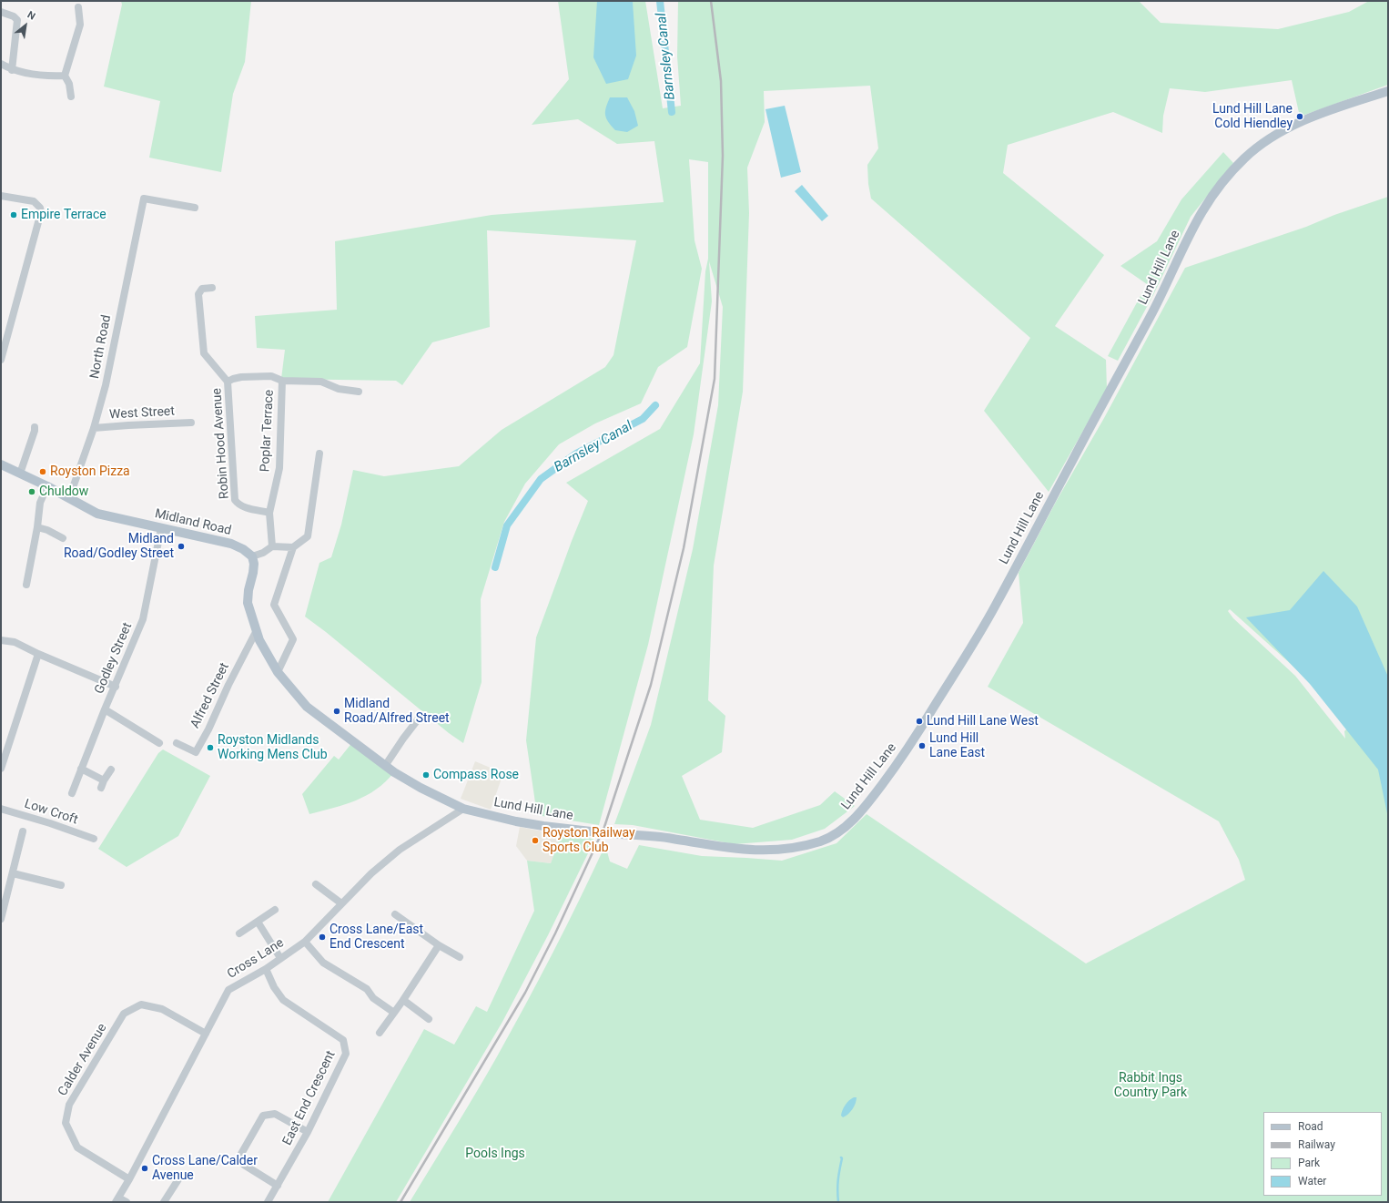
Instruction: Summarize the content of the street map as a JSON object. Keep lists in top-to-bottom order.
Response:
{
  "streets": {
    "main road": ["Lund Hill Lane", "Midland Road"],
    "street": [
      "North Road",
      "West Street",
      "Poplar Terrace",
      "Robin Hood Avenue",
      "Godley Street",
      "Alfred Street",
      "Low Croft",
      "Cross Lane",
      "Calder Avenue",
      "East End Crescent"
    ]
  },
  "crossings": [
    ["Lund Hill Lane", "Cross Lane"],
    ["North Road", "West Street"],
    ["North Road", "Midland Road"],
    ["Poplar Terrace", "Robin Hood Avenue"],
    ["Midland Road", "Godley Street"],
    ["Cross Lane", "Calder Avenue"],
    ["Cross Lane", "East End Crescent"]
  ],
  "water": ["Barnsley Canal"],
  "parks": ["Rabbit Ings Country Park", "Pools Ings"],
  "places": [
    "Lund Hill Lane Cold Hiendley",
    "Empire Terrace",
    "Royston Pizza",
    "Chuldow",
    "Midland Road/Godley Street",
    "Midland Road/Alfred Street",
    "Lund Hill Lane West",
    "Lund Hill Lane East",
    "Royston Midlands Working Mens Club",
    "Compass Rose",
    "Royston Railway Sports Club",
    "Cross Lane/East End Crescent",
    "Cross Lane/Calder Avenue"
  ],
  "legend": [
    "Road",
    "Railway",
    "Park",
    "Water"
  ],
  "north": "top right"
}
